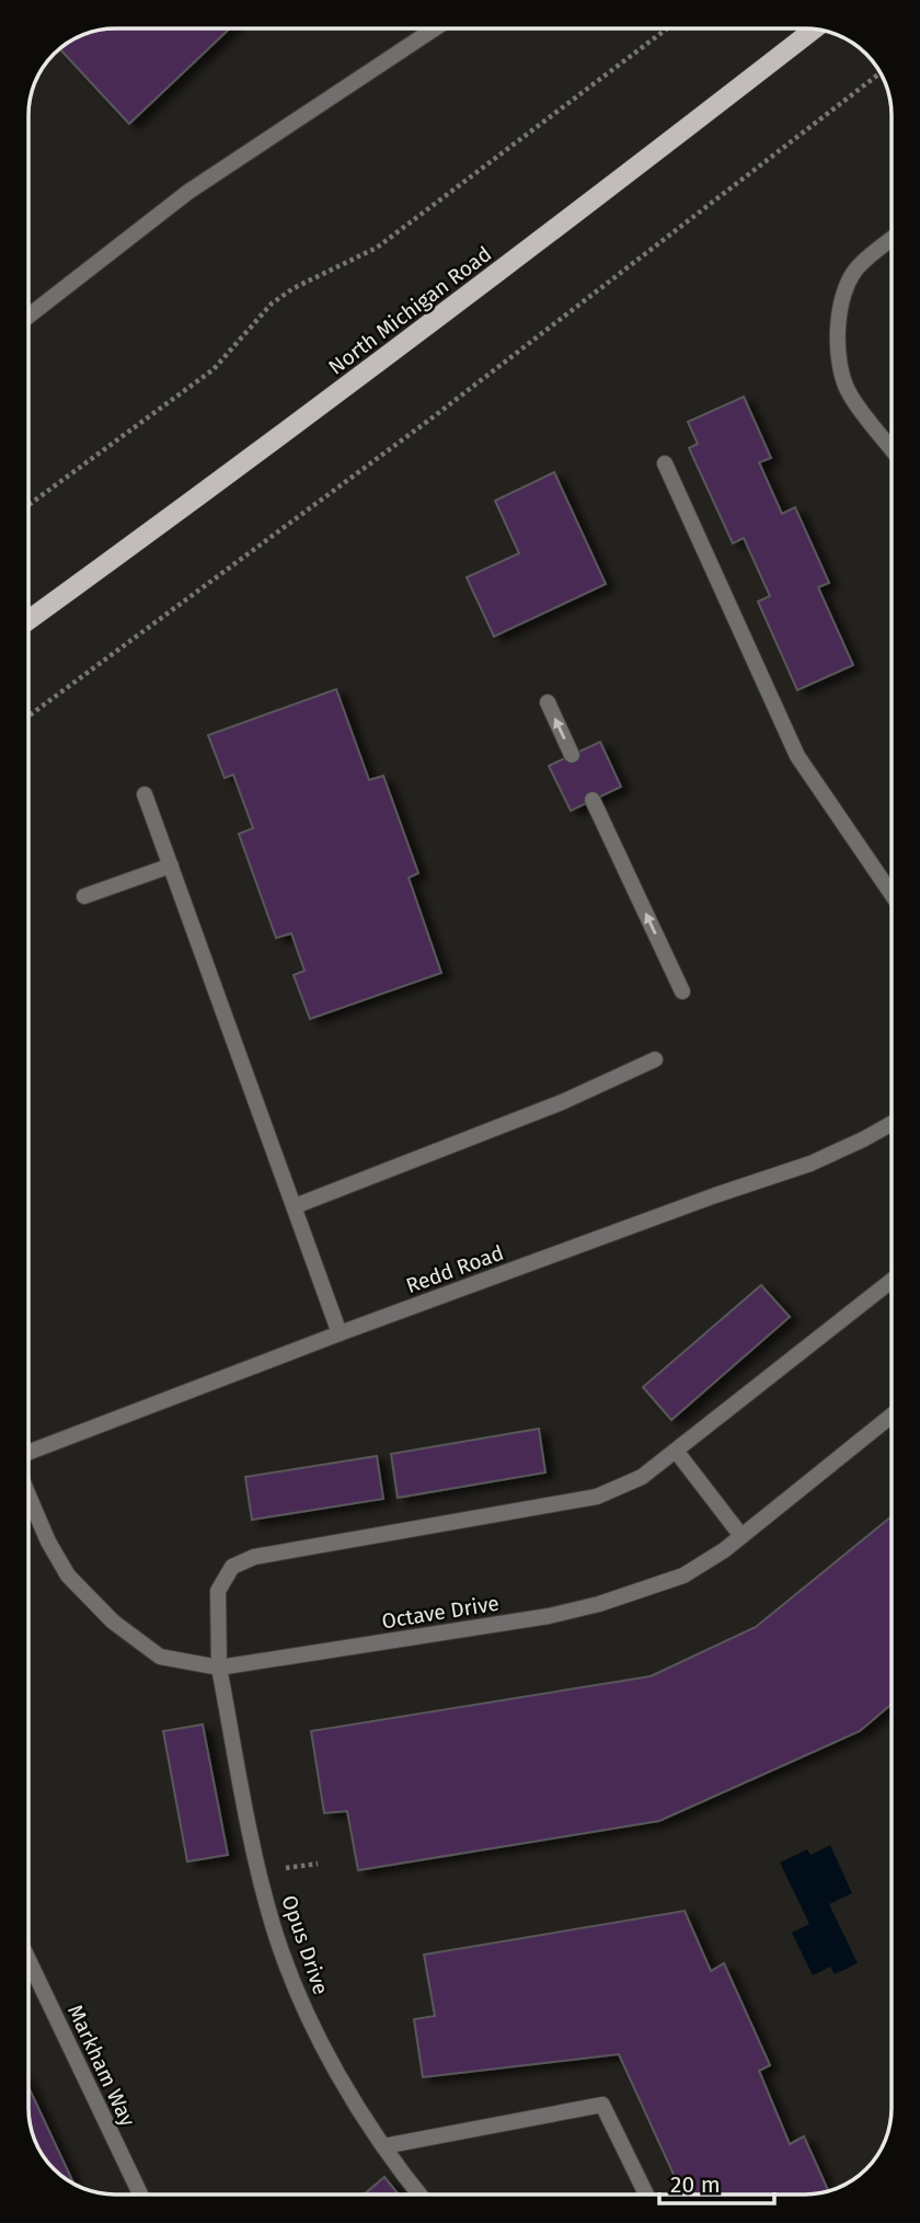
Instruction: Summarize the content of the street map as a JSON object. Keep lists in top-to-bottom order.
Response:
{
  "streets": {
    "main road": ["North Michigan Road"],
    "street": [
      "Redd Road",
      "Octave Drive",
      "Opus Drive",
      "Markham Way"
    ]
  },
  "crossings": [
    ["Octave Drive", "Opus Drive"]
  ],
  "scale_bar": "20 m"
}
